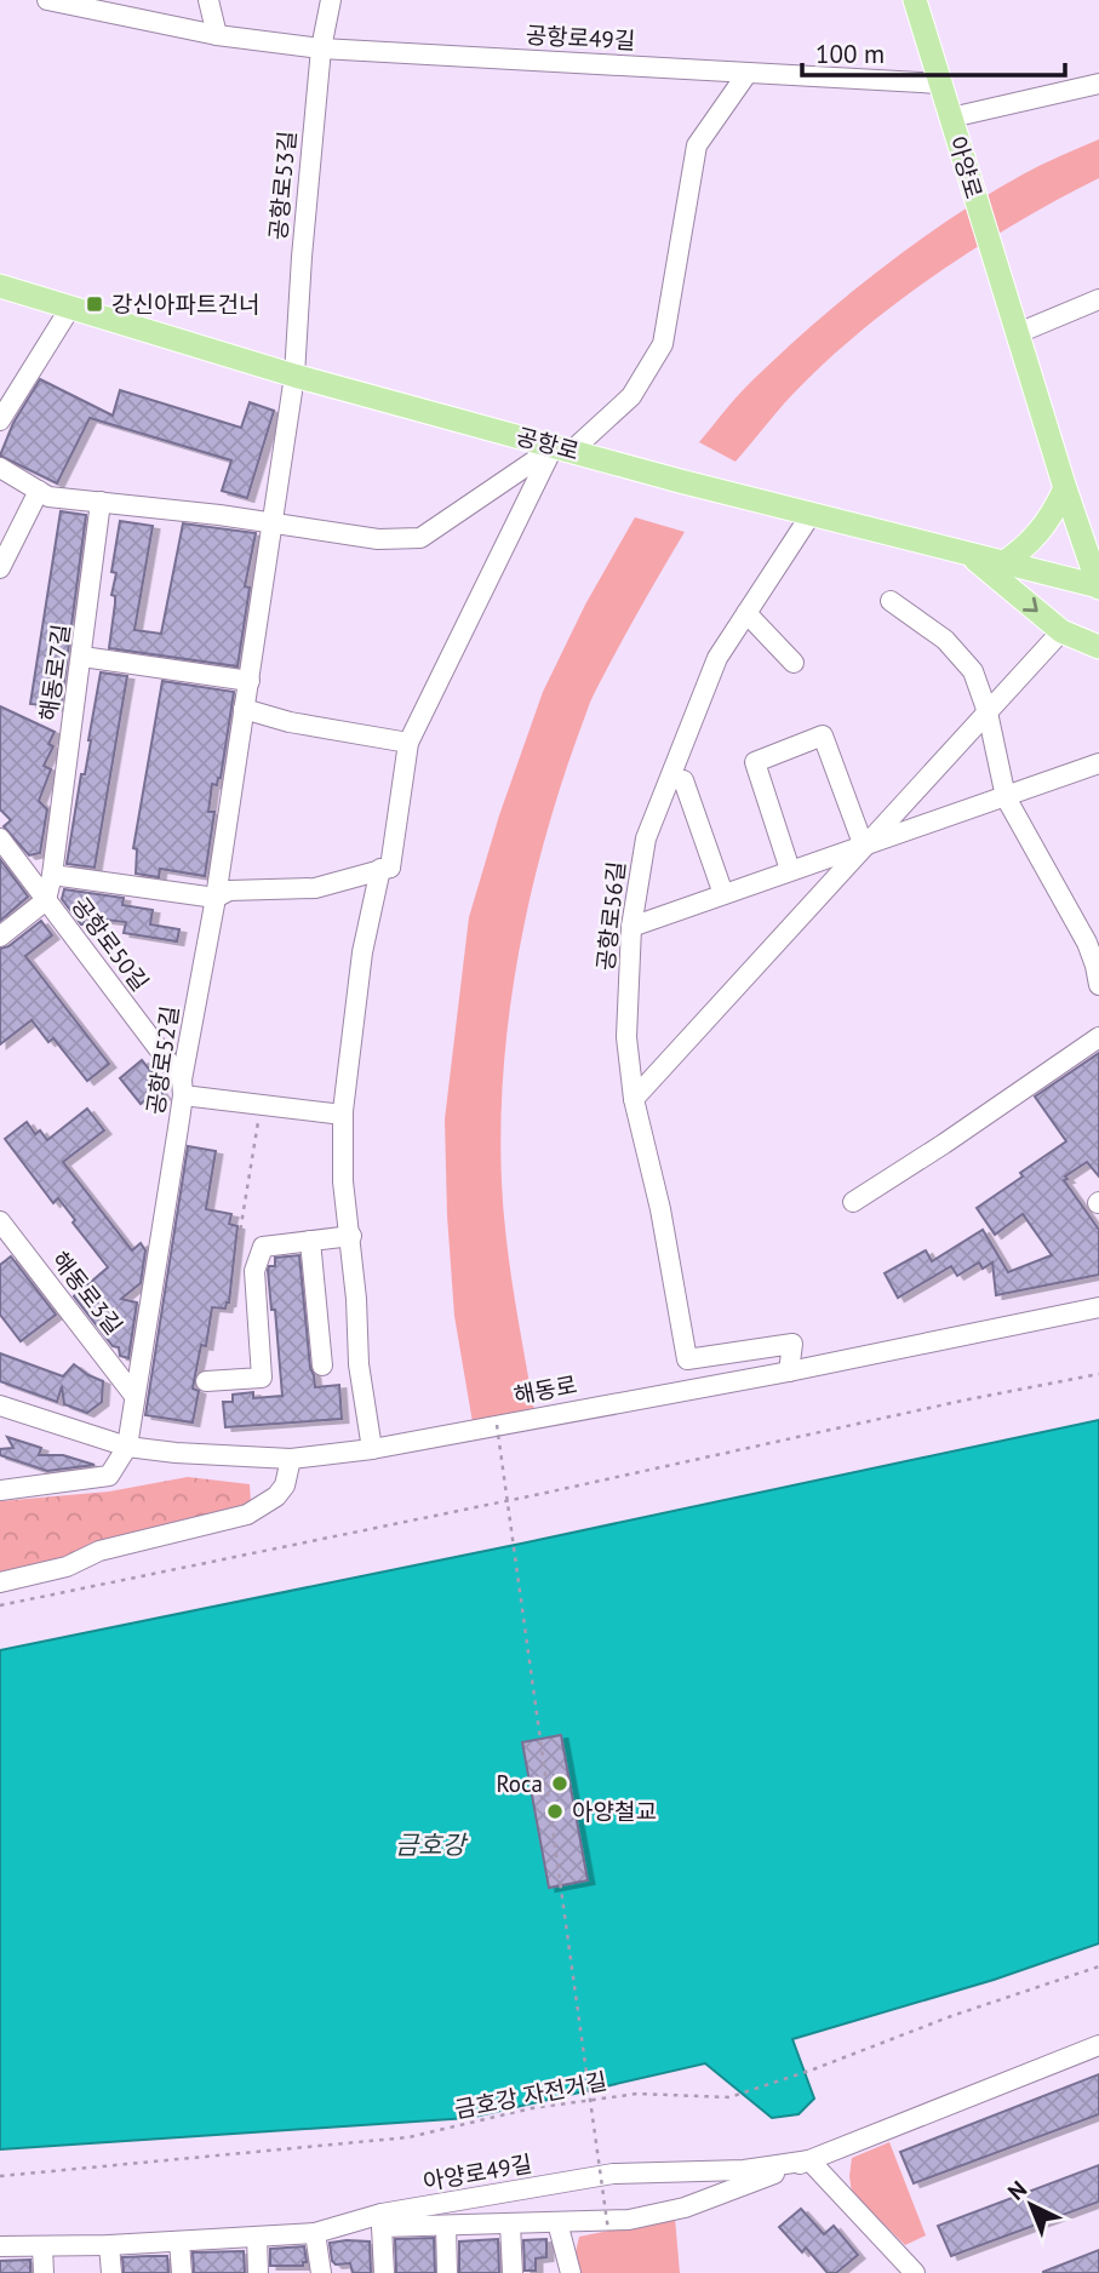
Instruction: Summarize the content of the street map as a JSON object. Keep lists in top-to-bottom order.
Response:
{
  "streets": {
    "main road": ["아양로", "공항로"],
    "street": [
      "공항로49길",
      "공항로53길",
      "해동로7길",
      "공항로56길",
      "공항로50길",
      "공항로52길",
      "해동로3길",
      "해동로",
      "아양로49길"
    ],
    "path": ["금호강 자전거길"]
  },
  "crossings": [
    ["공항로49길", "아양로"],
    ["공항로49길", "공항로53길"],
    ["아양로", "공항로"],
    ["공항로53길", "공항로"],
    ["공항로53길", "공항로52길"],
    ["공항로", "공항로56길"],
    ["공항로", "공항로52길"],
    ["해동로7길", "공항로50길"],
    ["공항로56길", "해동로"],
    ["공항로50길", "공항로52길"],
    ["공항로52길", "해동로3길"],
    ["공항로52길", "해동로"]
  ],
  "water": ["금호강"],
  "places": {
    "transit": ["강신아파트건너"],
    "other": ["Roca", "아양철교"]
  },
  "scale_bar": "100 m",
  "north": "top left"
}
